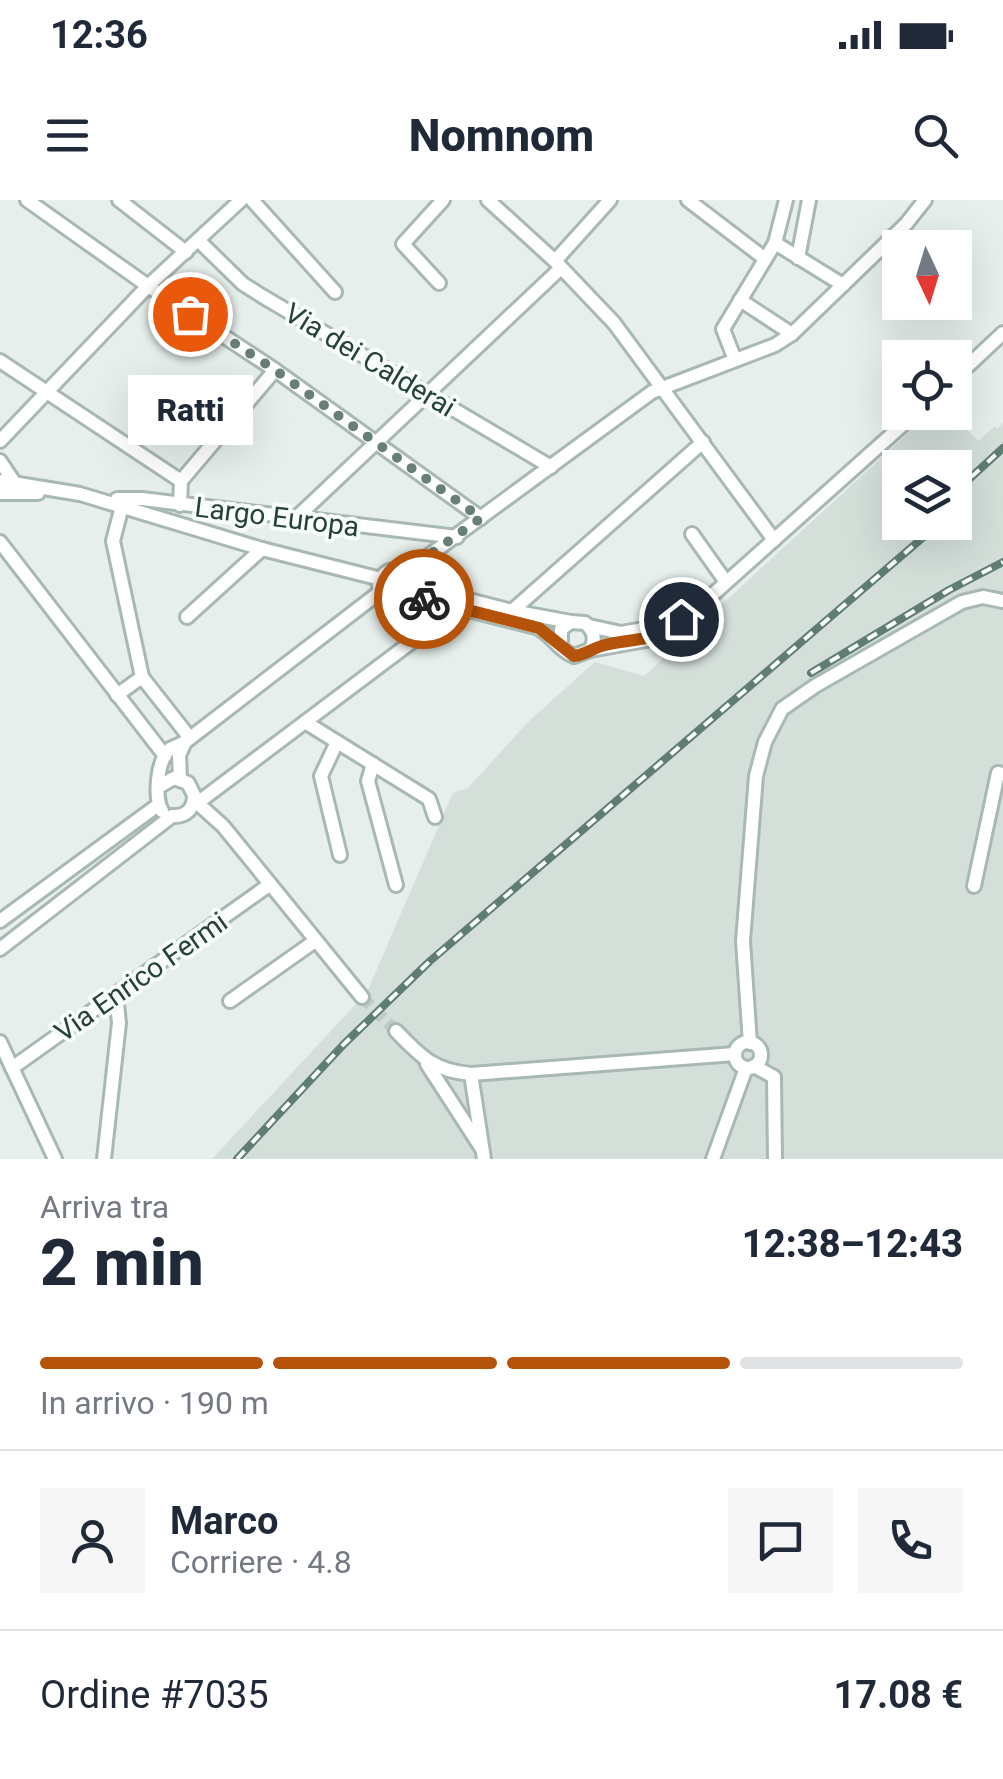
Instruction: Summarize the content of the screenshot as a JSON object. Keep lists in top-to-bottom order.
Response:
{
  "streets": {
    "street": ["Via dei Calderai", "Largo Europa", "Via Enrico Fermi"]
  },
  "places": ["Ratti"],
  "north": "bottom",
  "page": {
    "status": "12:36",
    "header": "Nomnom",
    "bubble": "Ratti",
    "heading": ["2 min", "Arriva tra", "12:38–12:43"],
    "panel": [
      "Marco",
      "Corriere · 4.8",
      "Ordine #7035",
      "17.08 €"
    ],
    "bar": "In arrivo · 190 m"
  }
}
